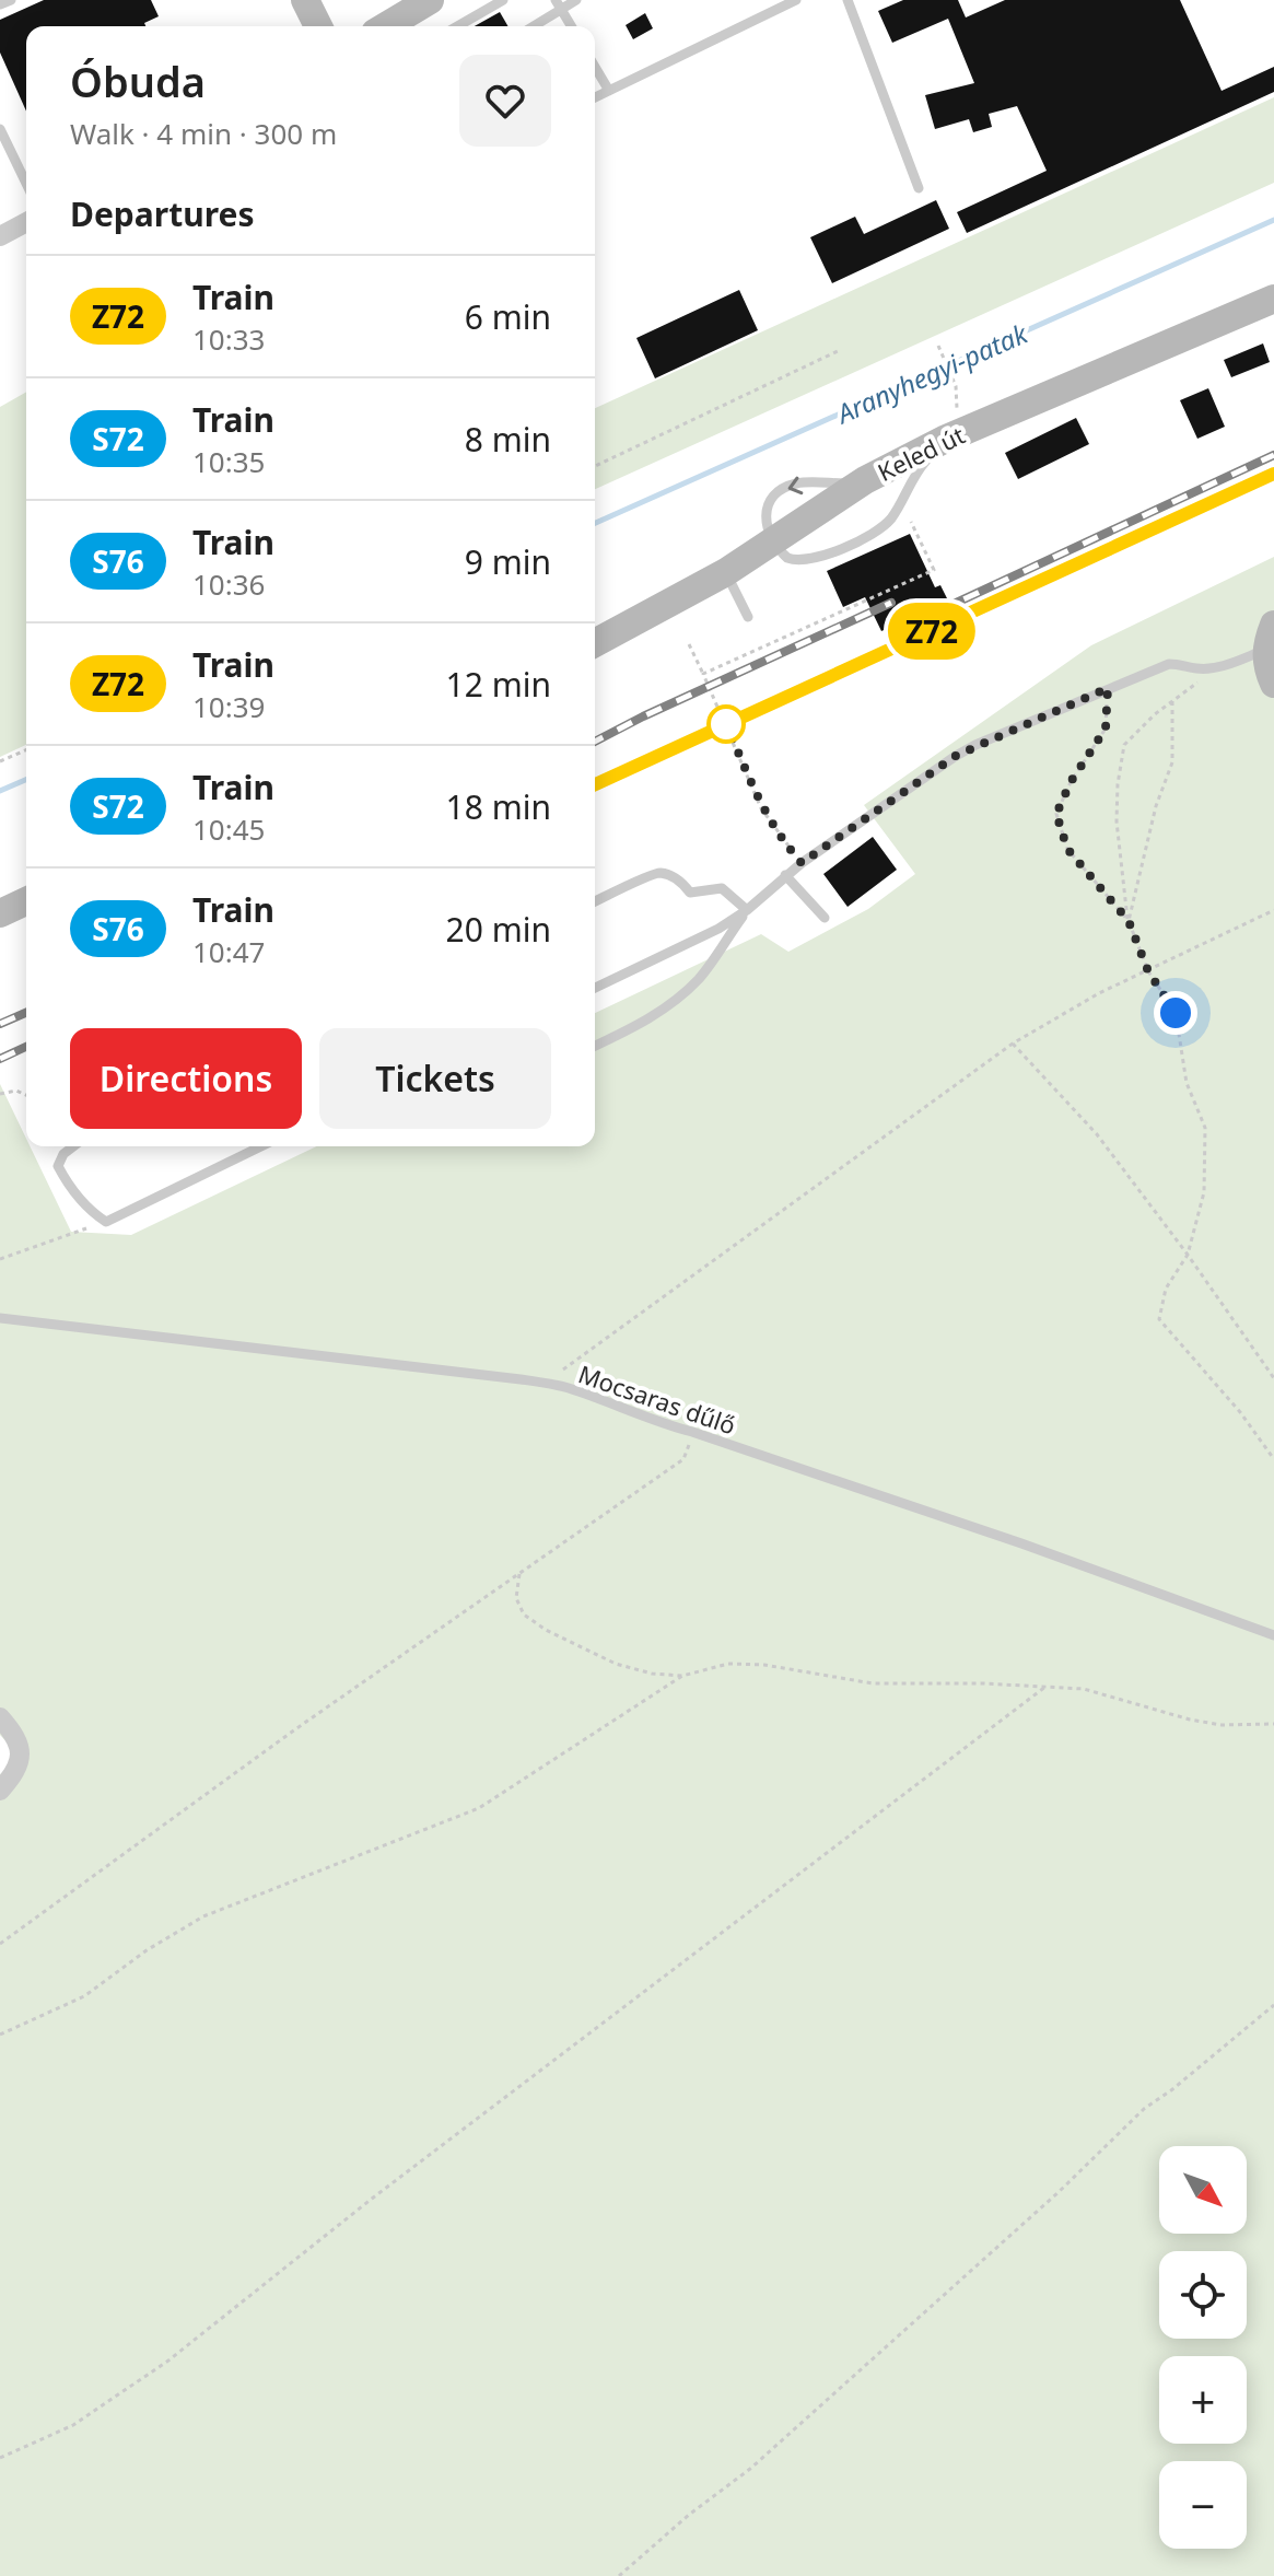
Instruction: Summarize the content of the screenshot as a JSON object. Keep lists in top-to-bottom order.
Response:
{
  "streets": {
    "street": ["Keled út"],
    "lane": ["Mocsaras dűlő"]
  },
  "water": ["Aranyhegyi-patak"],
  "north": "bottom right",
  "page": {
    "on_map": "Z72",
    "heading": [
      ["Óbuda", "Walk · 4 min · 300 m"],
      "Departures"
    ],
    "list": [
      {
        "mark": "Z72",
        "name": "Train",
        "note": "10:33",
        "value": "6 min"
      },
      {
        "mark": "S72",
        "name": "Train",
        "note": "10:35",
        "value": "8 min"
      },
      {
        "mark": "S76",
        "name": "Train",
        "note": "10:36",
        "value": "9 min"
      },
      {
        "mark": "Z72",
        "name": "Train",
        "note": "10:39",
        "value": "12 min"
      },
      {
        "mark": "S72",
        "name": "Train",
        "note": "10:45",
        "value": "18 min"
      },
      {
        "mark": "S76",
        "name": "Train",
        "note": "10:47",
        "value": "20 min"
      }
    ],
    "buttons": ["Directions", "Tickets"],
    "map_buttons": ["+", "−"]
  }
}
